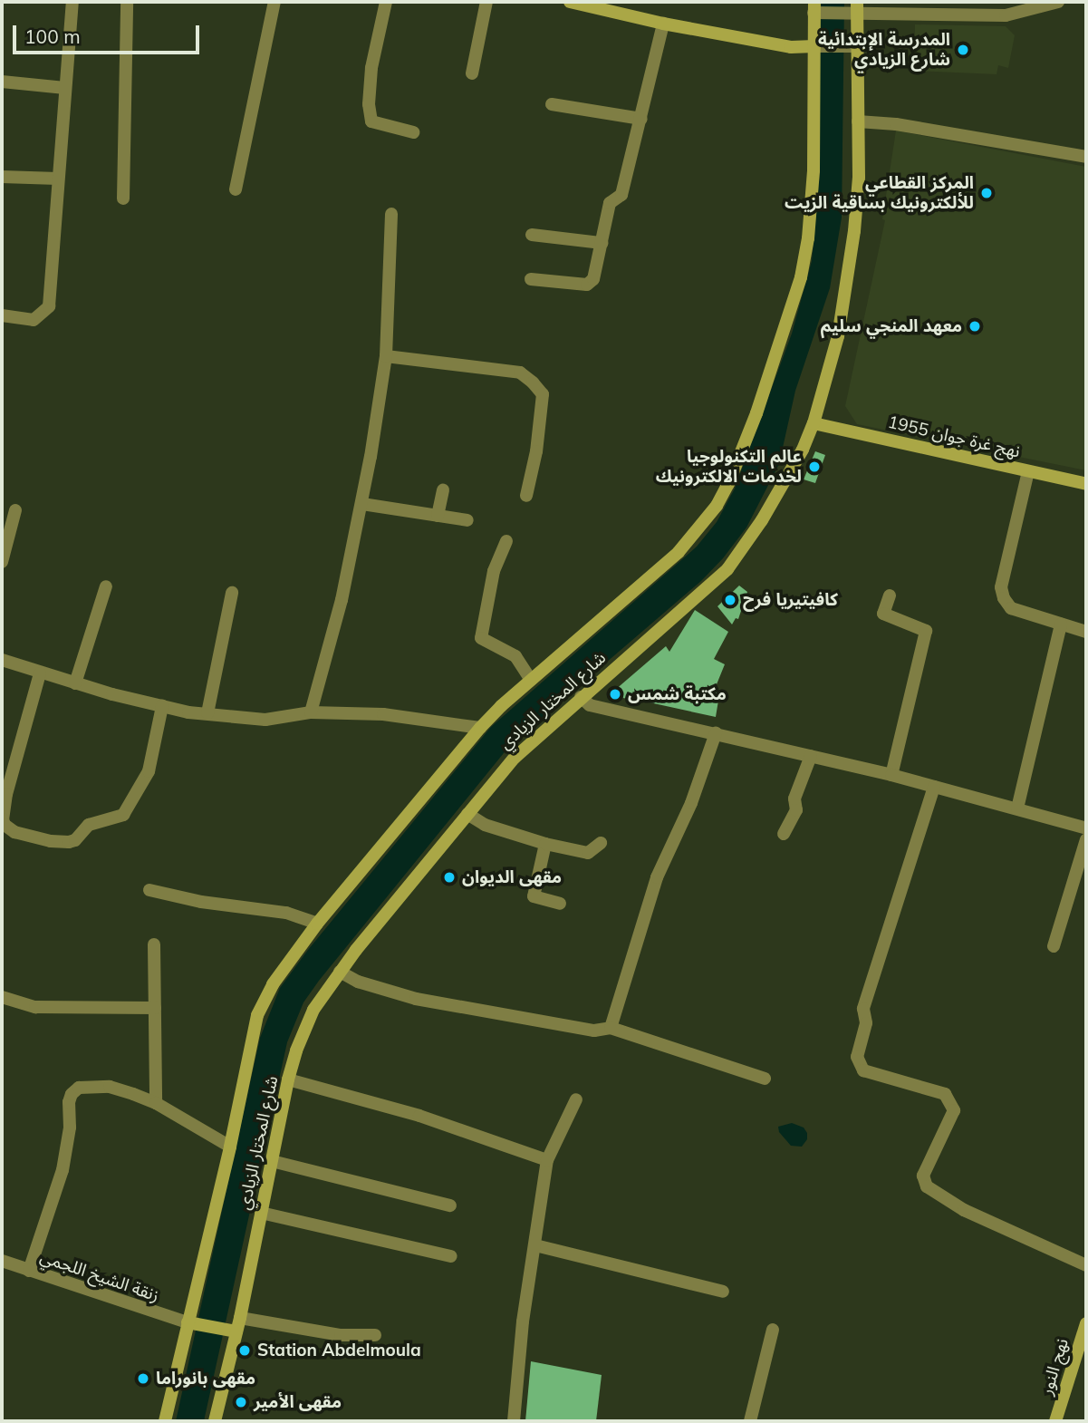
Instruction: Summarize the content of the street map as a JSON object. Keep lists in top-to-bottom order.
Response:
{
  "streets": {
    "street": [
      "نهج غرة جوان 1955",
      "شارع المختار الزيادي",
      "زنقة الشيخ اللجمي",
      "نهج النور"
    ]
  },
  "crossings": [
    ["نهج غرة جوان 1955", "شارع المختار الزيادي"]
  ],
  "places": [
    "المدرسة الإبتدائية شارع الزيادي",
    "المركز القطاعي للألكترونيك بساقية الزيت",
    "معهد المنجي سليم",
    "عالم التكنولوجيا لخدمات الالكترونيك",
    "كافيتيريا فرح",
    "مكتبة شمس",
    "مقهى الديوان",
    "Station Abdelmoula",
    "مقهى بانوراما",
    "مقهى الأمير"
  ],
  "scale_bar": "100 m"
}
